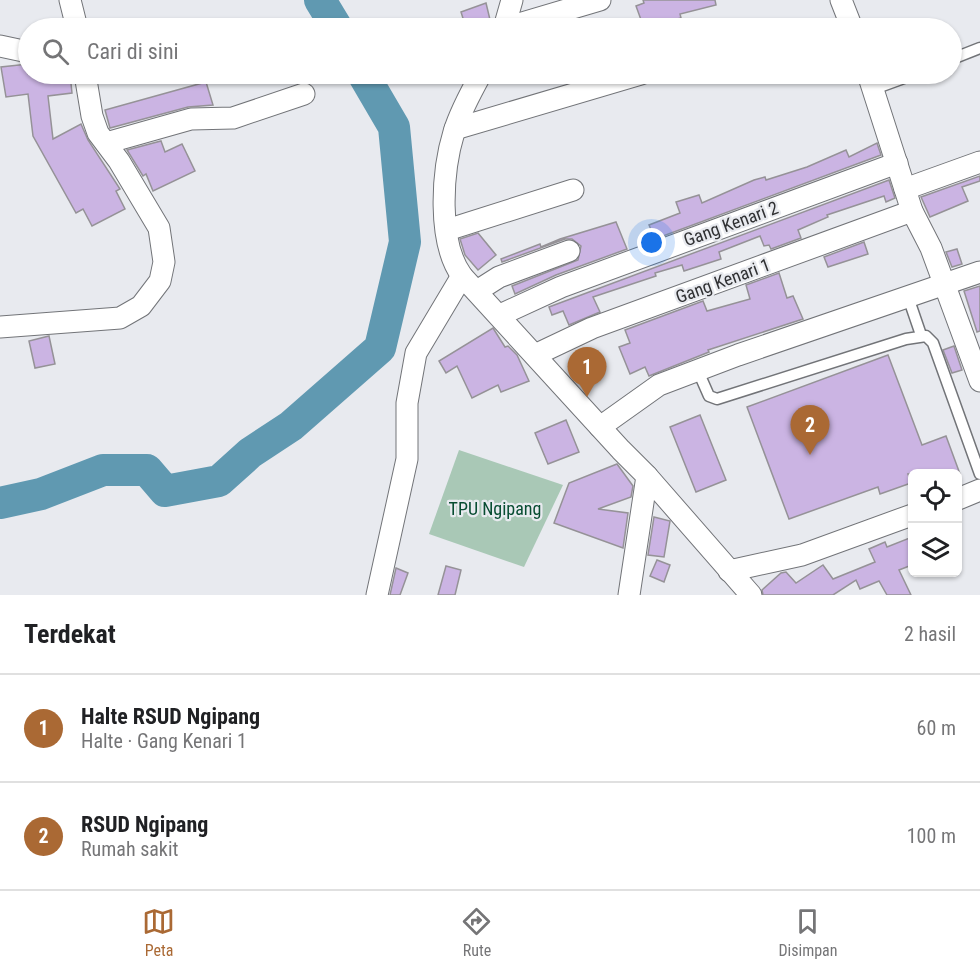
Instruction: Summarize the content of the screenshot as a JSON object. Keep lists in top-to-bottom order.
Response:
{
  "streets": {
    "street": ["Gang Kenari 2", "Gang Kenari 1"]
  },
  "parks": ["TPU Ngipang"],
  "page": {
    "search": "Cari di sini",
    "pins": ["1", "2"],
    "heading": ["Terdekat", "2 hasil"],
    "list": [
      {
        "mark": "1",
        "name": "Halte RSUD Ngipang",
        "note": "Halte · Gang Kenari 1",
        "value": "60 m"
      },
      {
        "mark": "2",
        "name": "RSUD Ngipang",
        "note": "Rumah sakit",
        "value": "100 m"
      }
    ],
    "nav": ["Peta", "Rute", "Disimpan"]
  }
}
